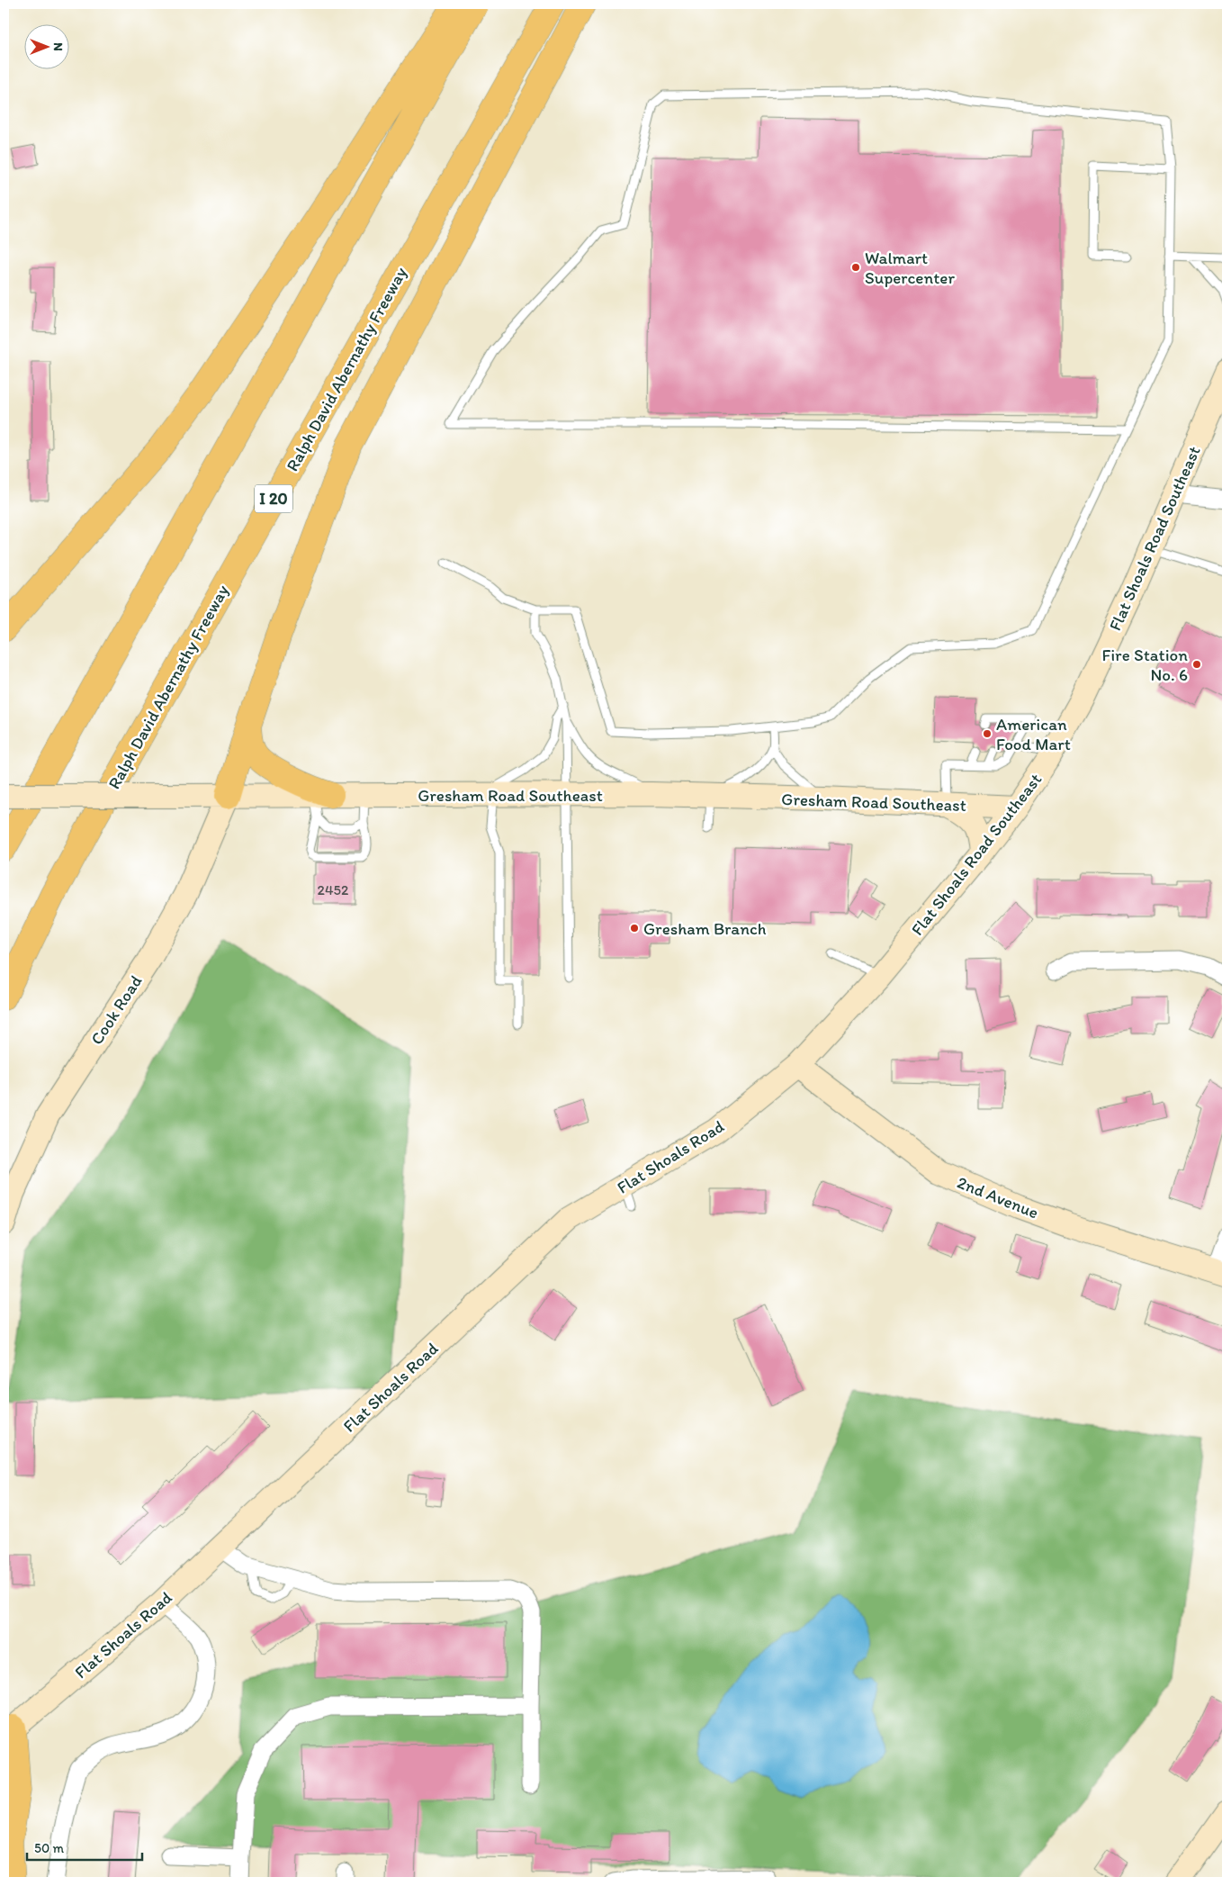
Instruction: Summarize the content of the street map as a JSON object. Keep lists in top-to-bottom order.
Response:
{
  "streets": {
    "highway": ["Ralph David Abernathy Freeway", "I 20"],
    "street": [
      "Flat Shoals Road Southeast",
      "Gresham Road Southeast",
      "Cook Road",
      "Flat Shoals Road",
      "2nd Avenue"
    ]
  },
  "crossings": [
    ["Flat Shoals Road Southeast", "Gresham Road Southeast"],
    ["Flat Shoals Road Southeast", "Flat Shoals Road"],
    ["Flat Shoals Road Southeast", "2nd Avenue"],
    ["Gresham Road Southeast", "Cook Road"],
    ["Flat Shoals Road", "2nd Avenue"]
  ],
  "places": [
    "Walmart Supercenter",
    "Fire Station No. 6",
    "American Food Mart",
    "Gresham Branch"
  ],
  "house_numbers": ["2452"],
  "scale_bar": "50 m",
  "north": "right"
}
